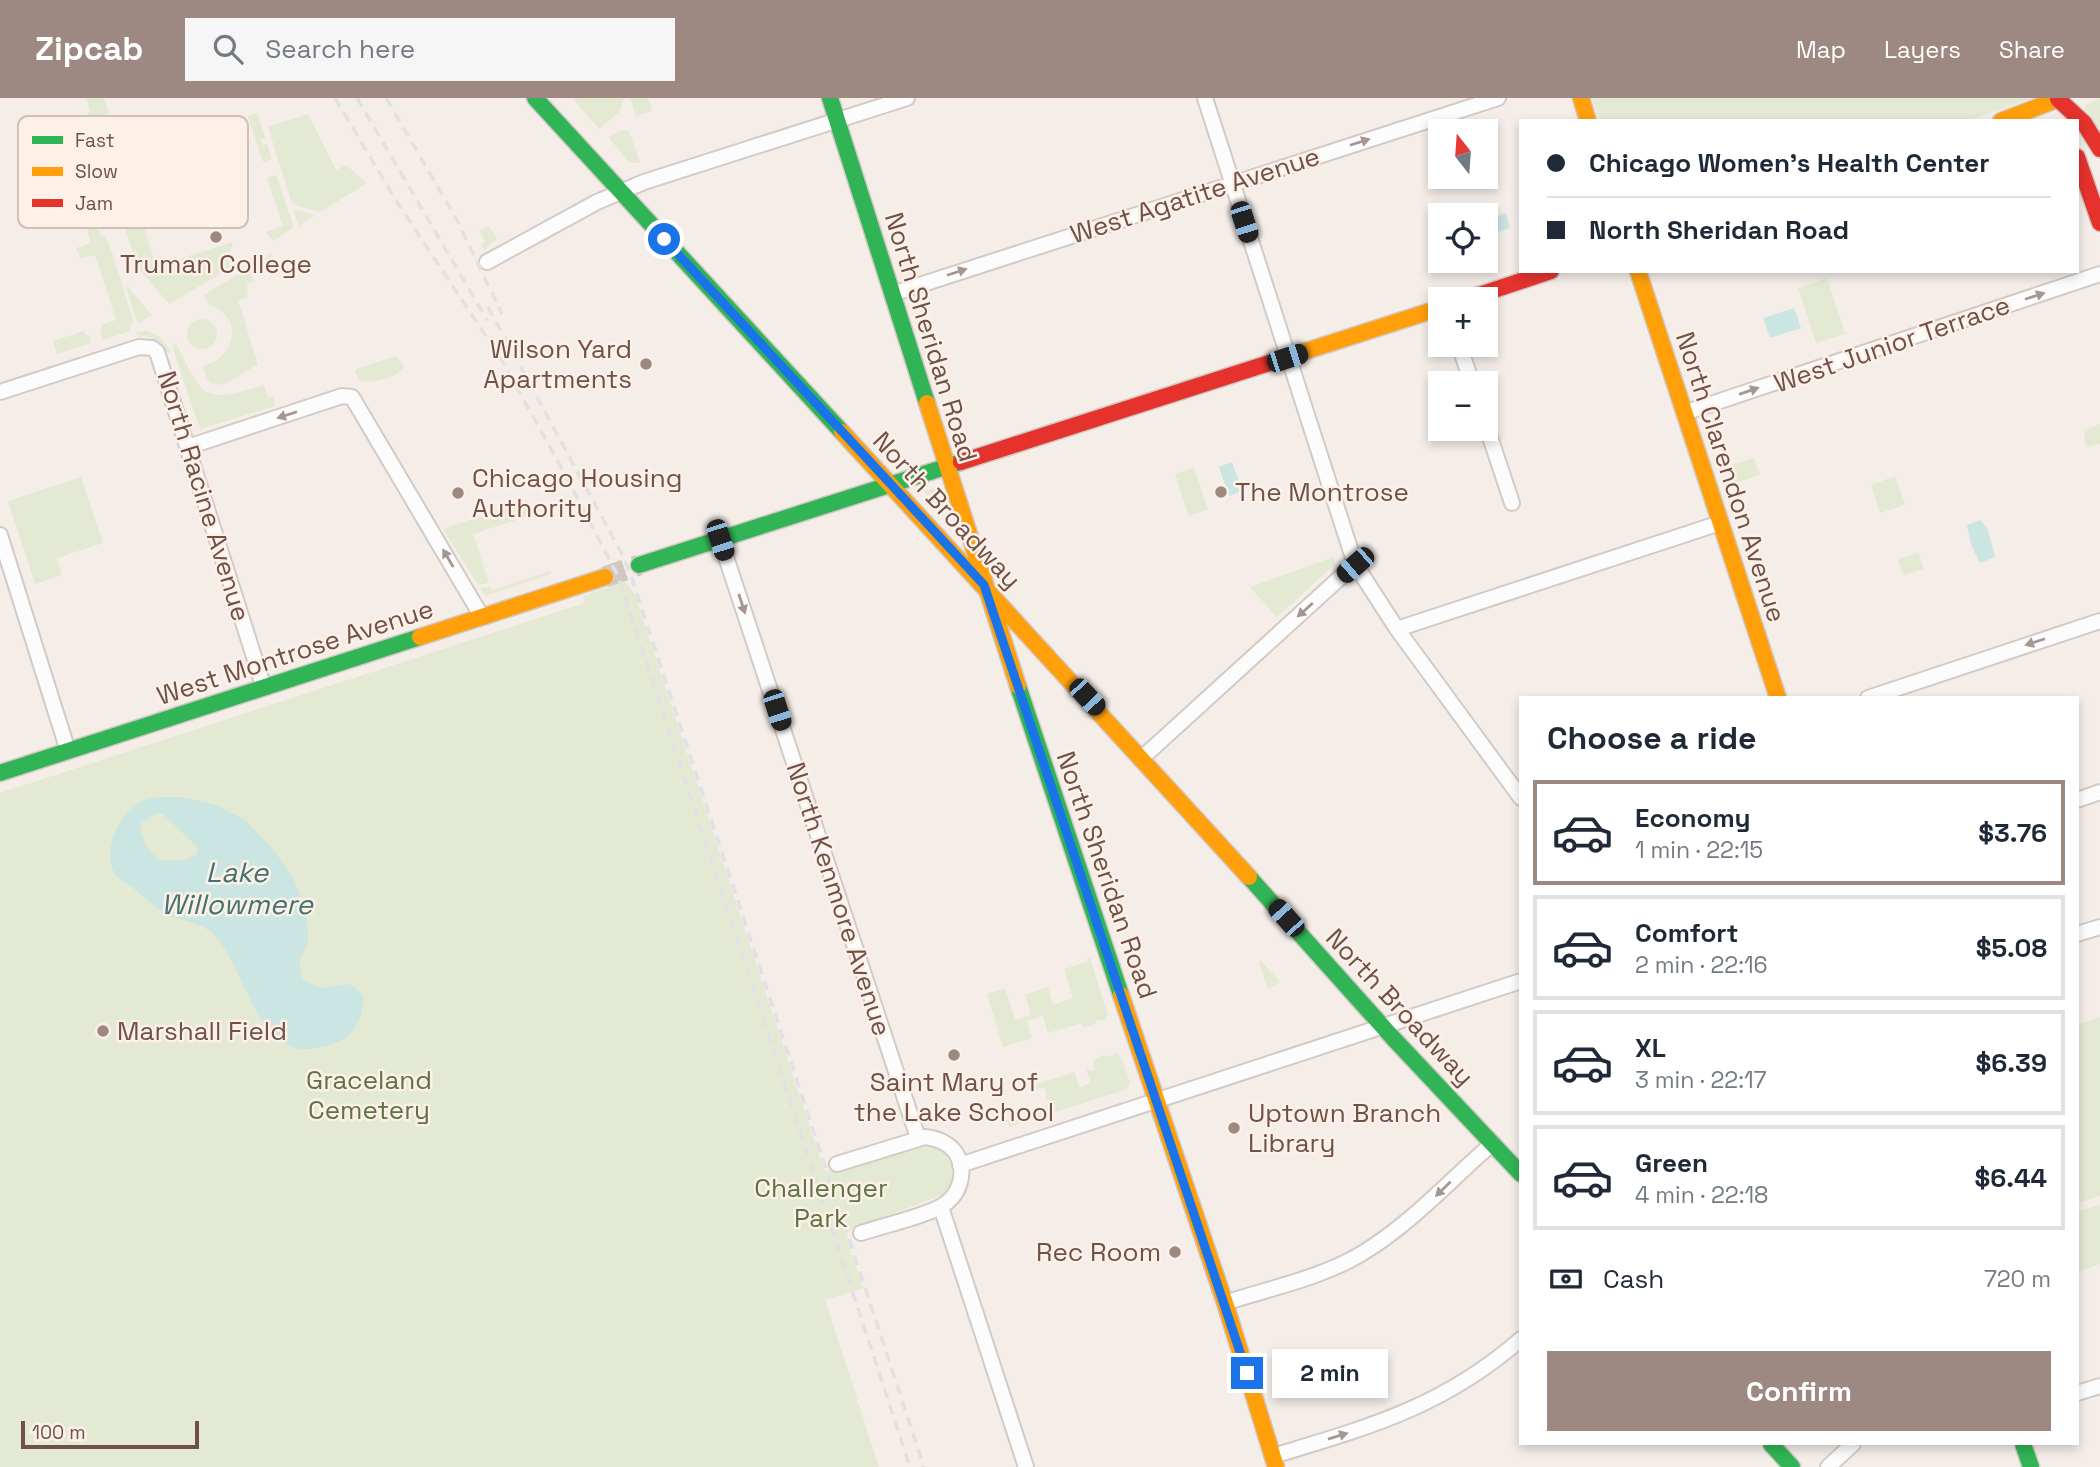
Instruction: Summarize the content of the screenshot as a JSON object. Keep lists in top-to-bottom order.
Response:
{
  "streets": {
    "main road": [
      "North Sheridan Road",
      "North Clarendon Avenue",
      "North Broadway",
      "West Montrose Avenue"
    ],
    "street": [
      "West Agatite Avenue",
      "West Junior Terrace",
      "North Racine Avenue",
      "North Kenmore Avenue"
    ]
  },
  "crossings": [
    ["West Agatite Avenue", "North Sheridan Road"],
    ["North Sheridan Road", "North Broadway"],
    ["West Junior Terrace", "North Clarendon Avenue"],
    ["North Racine Avenue", "West Montrose Avenue"]
  ],
  "one_way": ["West Agatite Avenue", "West Junior Terrace", "North Kenmore Avenue"],
  "water": ["Lake Willowmere"],
  "parks": ["Graceland Cemetery", "Challenger Park"],
  "places": [
    "Truman College",
    "Wilson Yard Apartments",
    "The Montrose",
    "Chicago Housing Authority",
    "Marshall Field",
    "Saint Mary of the Lake School",
    "Uptown Branch Library",
    "Rec Room"
  ],
  "legend": ["Fast", "Slow", "Jam"],
  "scale_bar": "100 m",
  "north": "top",
  "page": {
    "header": "Zipcab",
    "search": "Search here",
    "nav": ["Map", "Layers", "Share"],
    "map_buttons": ["+", "−"],
    "banner": ["Chicago Women's Health Center", "North Sheridan Road"],
    "heading": "Choose a ride",
    "list": [
      {
        "name": "Economy",
        "note": "1 min · 22:15",
        "value": "$3.76"
      },
      {
        "name": "Comfort",
        "note": "2 min · 22:16",
        "value": "$5.08"
      },
      {
        "name": "XL",
        "note": "3 min · 22:17",
        "value": "$6.39"
      },
      {
        "name": "Green",
        "note": "4 min · 22:18",
        "value": "$6.44"
      }
    ],
    "pay": ["Cash", "720 m"],
    "buttons": "Confirm",
    "bubble": "2 min",
    "scale": "100 m"
  }
}
